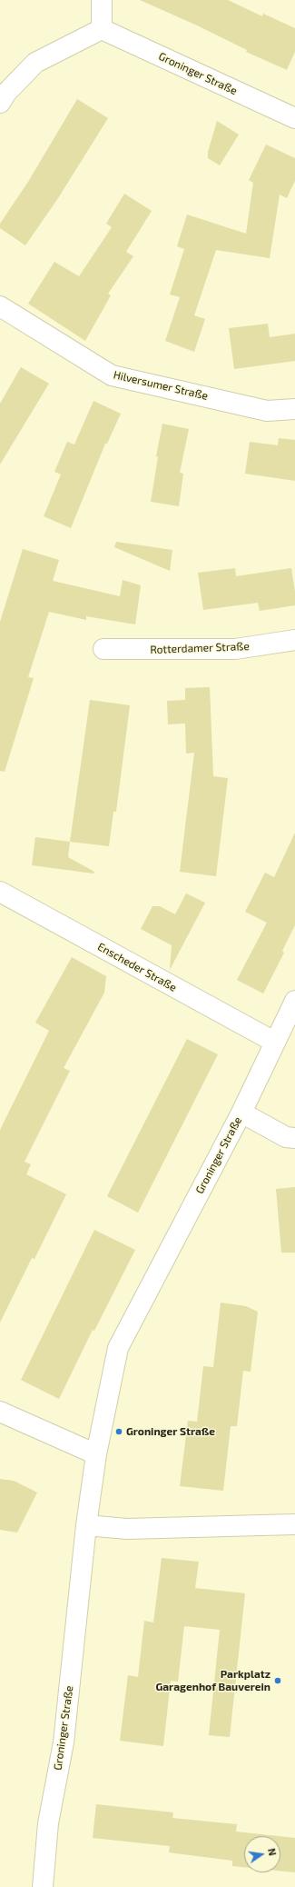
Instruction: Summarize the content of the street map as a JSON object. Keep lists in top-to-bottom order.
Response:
{
  "streets": {
    "street": [
      "Groninger Straße",
      "Hilversumer Straße",
      "Rotterdamer Straße",
      "Enscheder Straße"
    ]
  },
  "crossings": [
    ["Groninger Straße", "Enscheder Straße"]
  ],
  "places": ["Groninger Straße", "Parkplatz Garagenhof Bauverein"],
  "north": "right"
}
